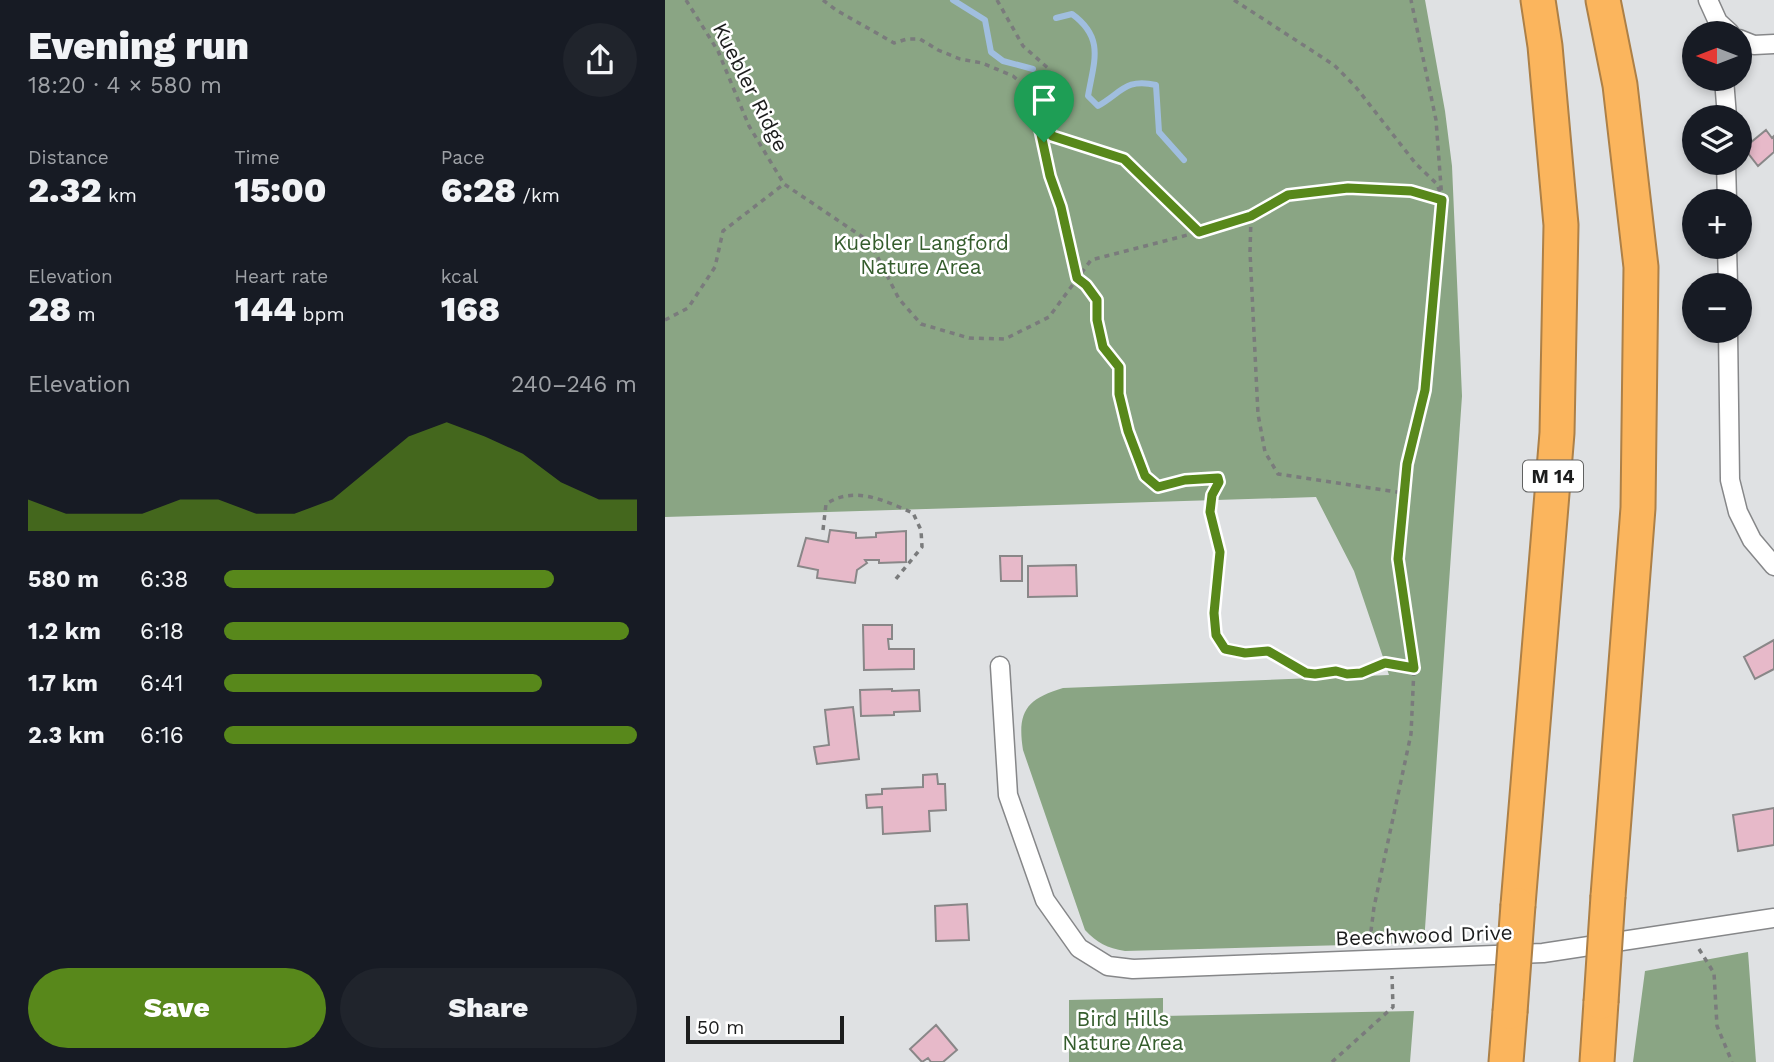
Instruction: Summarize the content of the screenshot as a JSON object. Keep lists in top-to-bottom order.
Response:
{
  "streets": {
    "highway": ["M 14"],
    "street": ["Beechwood Drive"],
    "path": ["Kuebler Ridge"]
  },
  "parks": ["Kuebler Langford Nature Area", "Bird Hills Nature Area"],
  "scale_bar": "50 m",
  "north": "left",
  "page": {
    "heading": ["Evening run", "18:20 · 4 × 580 m"],
    "map_buttons": ["+", "−"],
    "stats": [
      ["Distance", "2.32 km"],
      ["Time", "15:00"],
      ["Pace", "6:28 /km"],
      ["Elevation", "28 m"],
      ["Heart rate", "144 bpm"],
      ["kcal", "168"]
    ],
    "chart": ["Elevation", "240–246 m"],
    "list": [
      {
        "name": "580 m",
        "note": "6:38"
      },
      {
        "name": "1.2 km",
        "note": "6:18"
      },
      {
        "name": "1.7 km",
        "note": "6:41"
      },
      {
        "name": "2.3 km",
        "note": "6:16"
      }
    ],
    "buttons": ["Save", "Share"],
    "scale": "50 m"
  }
}
